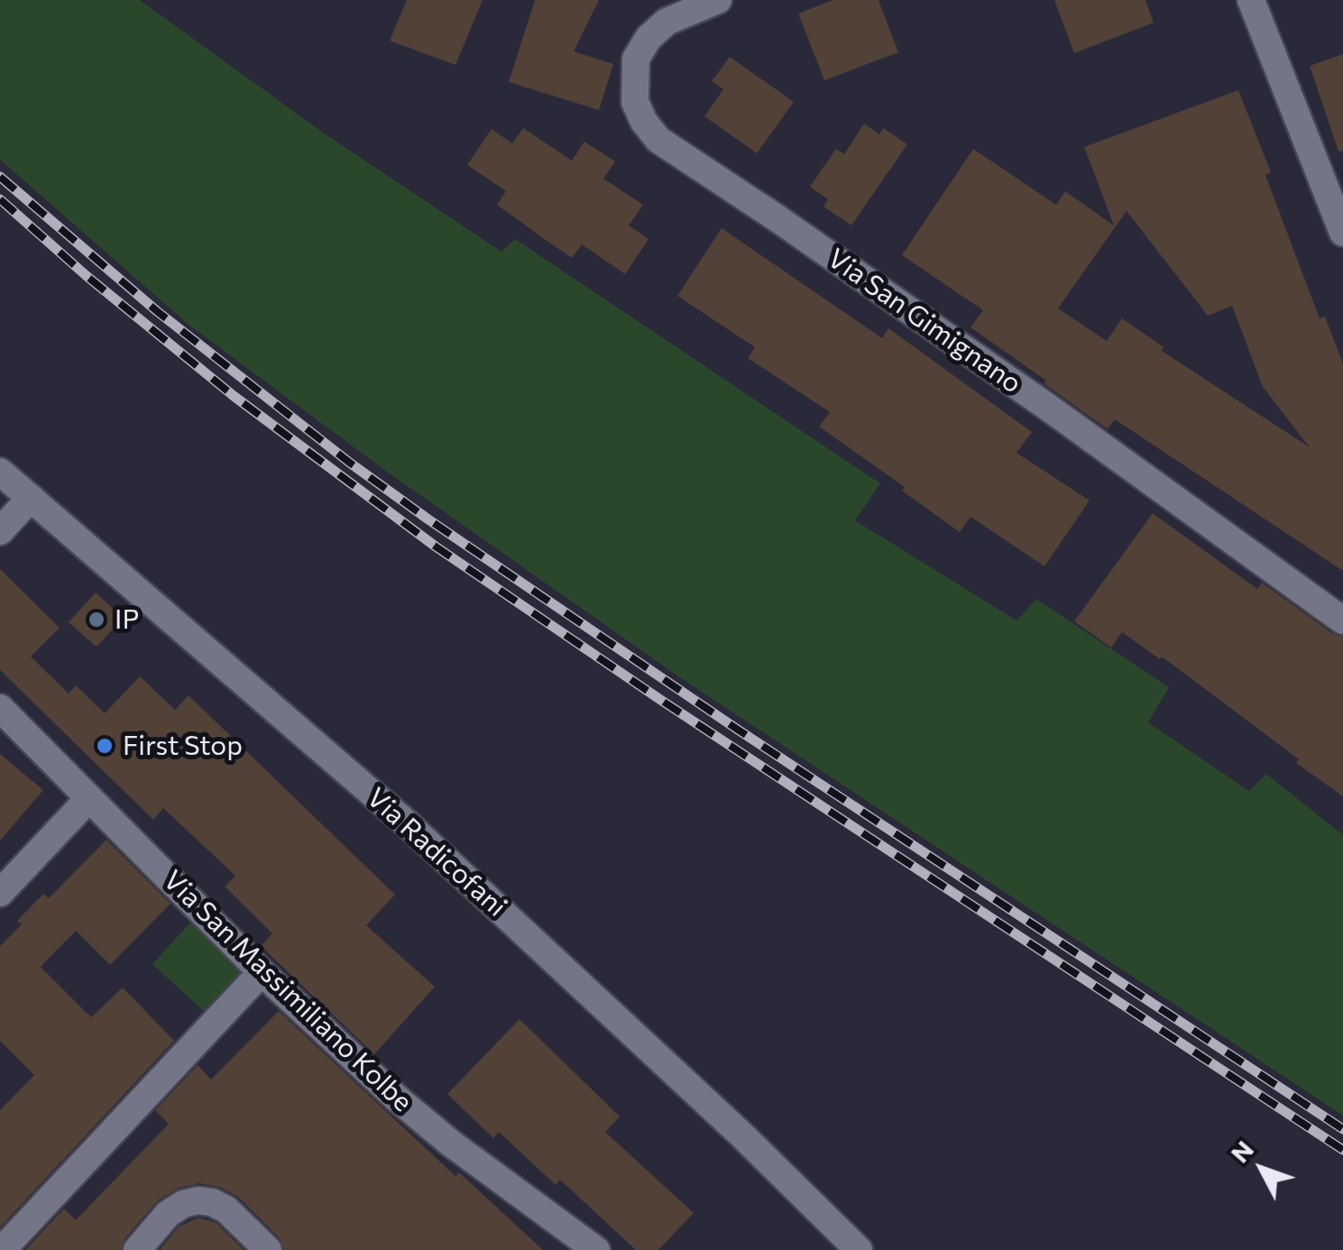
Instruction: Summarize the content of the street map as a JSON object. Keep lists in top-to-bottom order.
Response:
{
  "streets": {
    "street": ["Via San Gimignano", "Via Radicofani", "Via San Massimiliano Kolbe"]
  },
  "places": ["IP", "First Stop"],
  "north": "top left"
}
